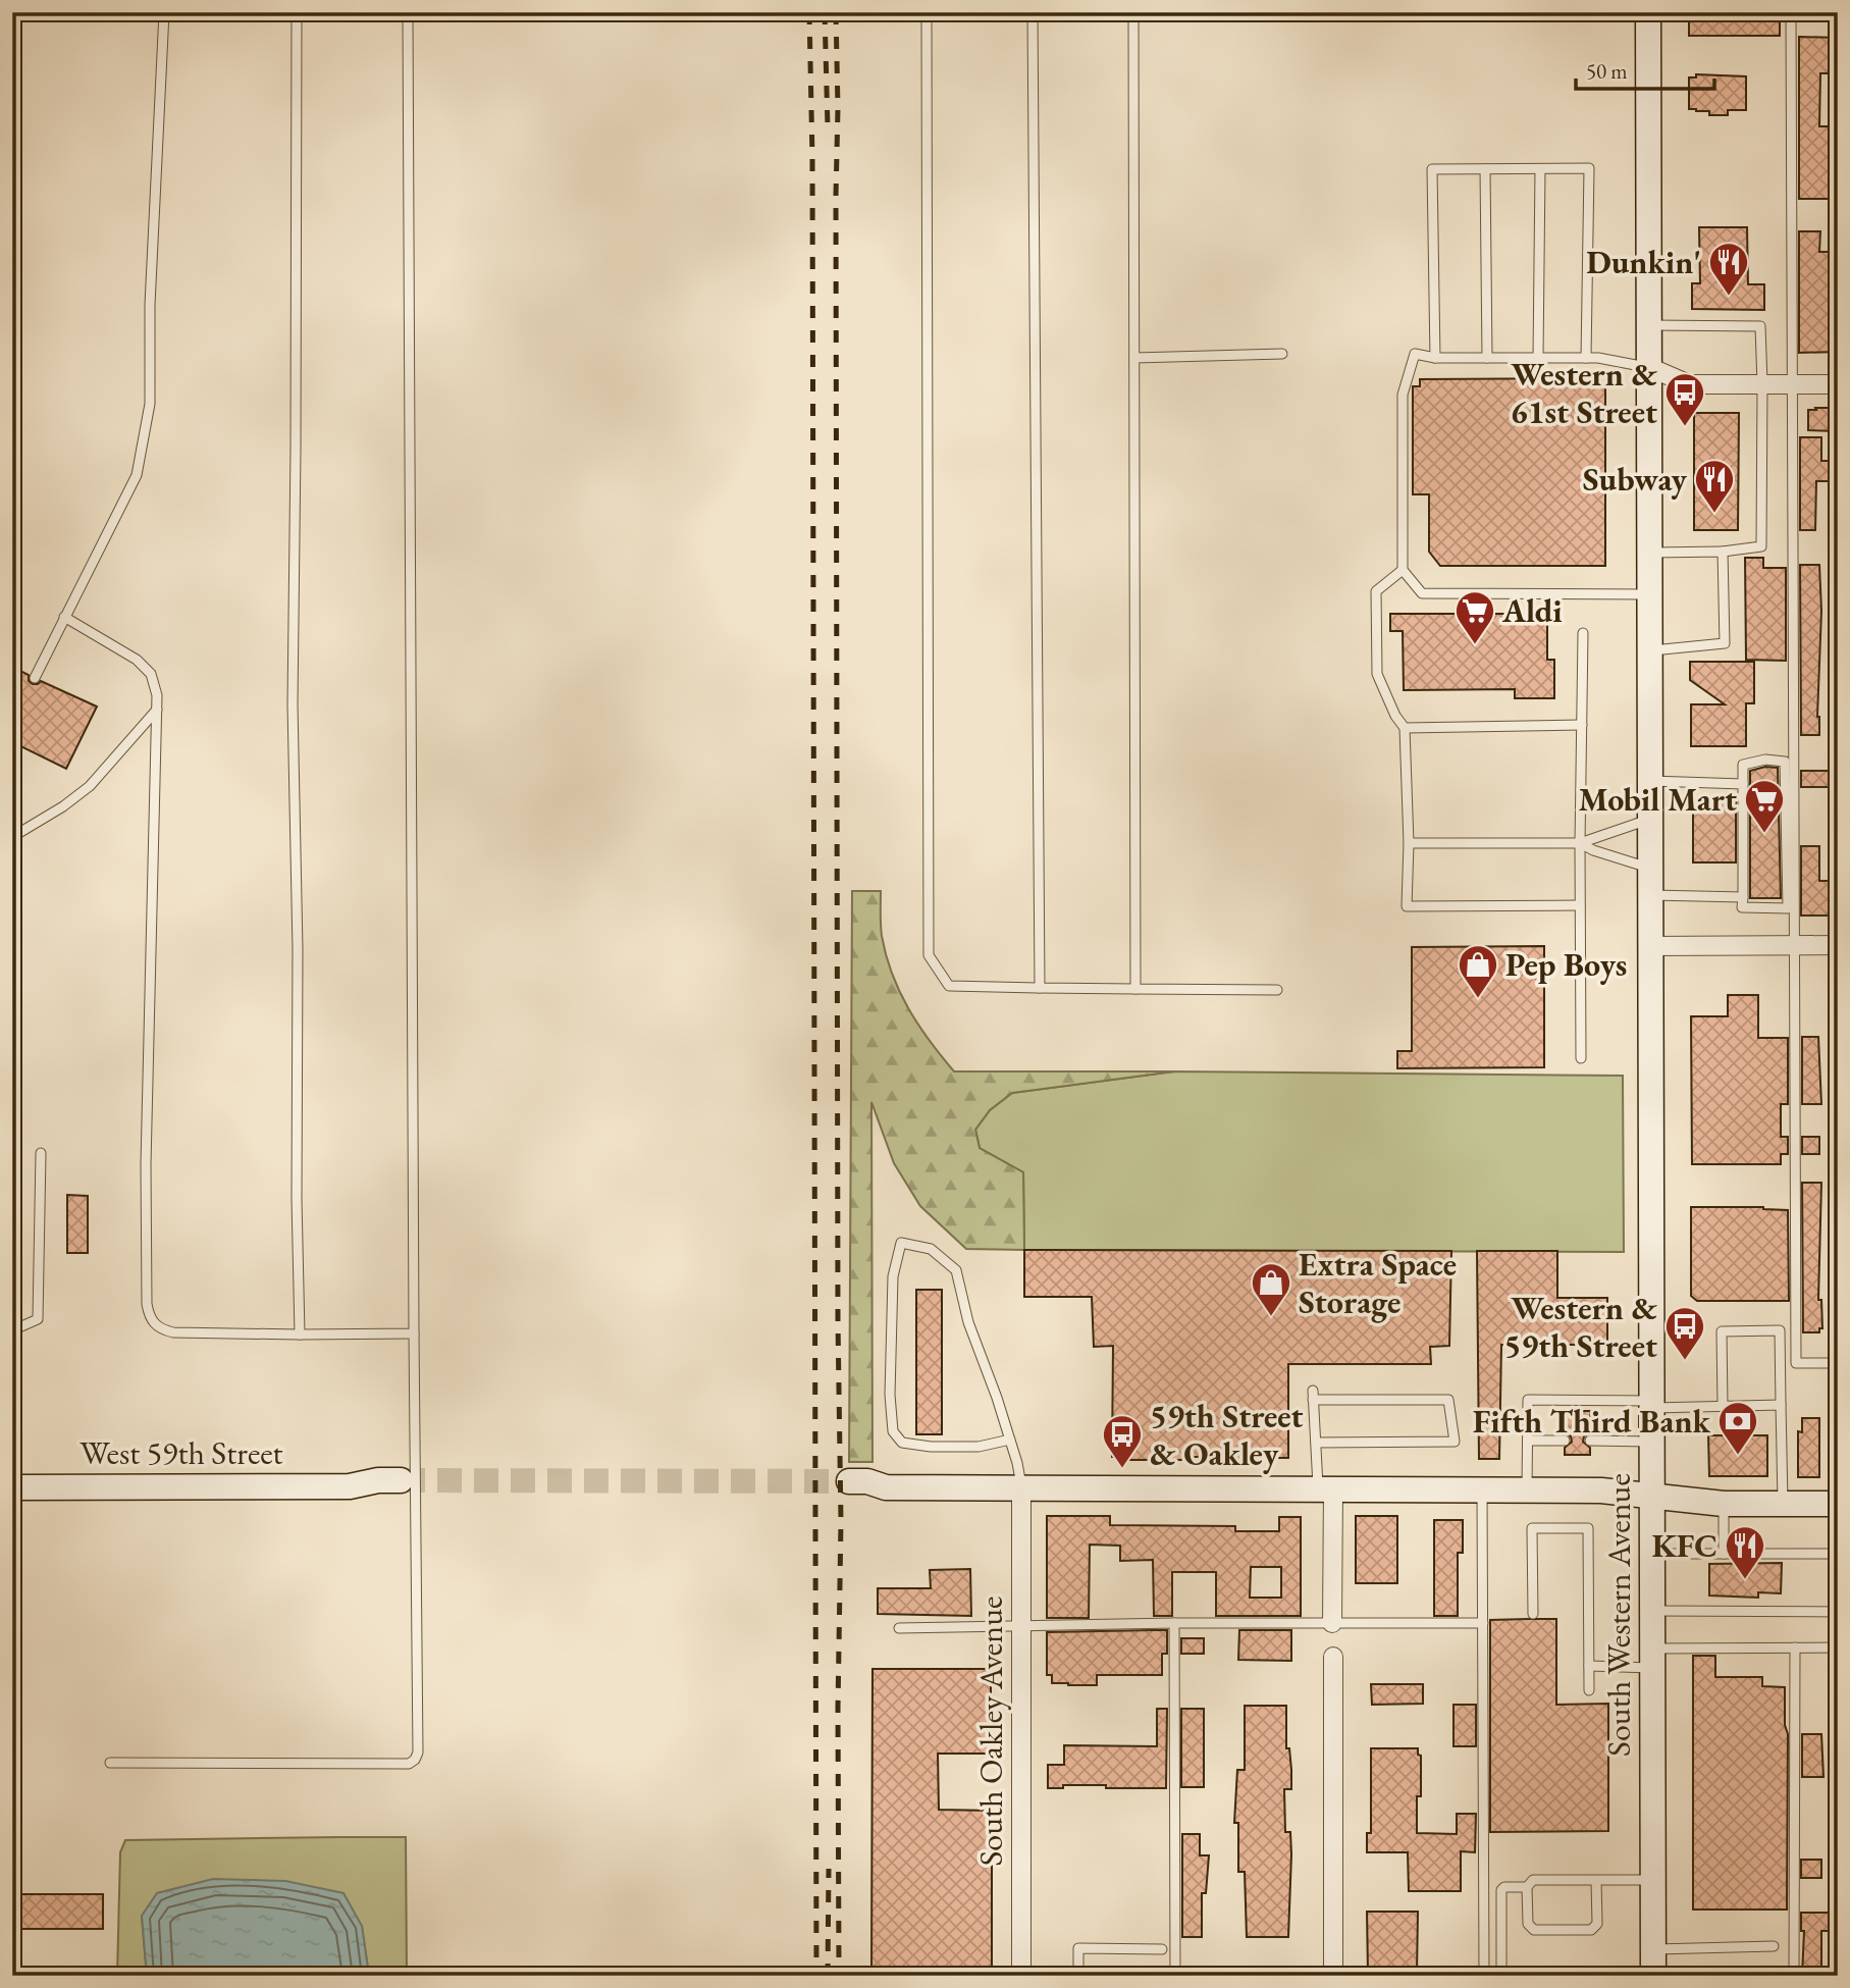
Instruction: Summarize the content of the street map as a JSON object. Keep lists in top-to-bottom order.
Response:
{
  "streets": {
    "main road": ["West 59th Street", "South Western Avenue"],
    "street": ["South Oakley Avenue"]
  },
  "places": {
    "restaurant": ["Dunkin'", "Subway", "KFC"],
    "bus stop": ["Western & 61st Street", "Western & 59th Street", "59th Street & Oakley"],
    "supermarket": ["Aldi", "Mobil Mart"],
    "shop": ["Pep Boys", "Extra Space Storage"],
    "bank": ["Fifth Third Bank"]
  },
  "scale_bar": "50 m"
}
